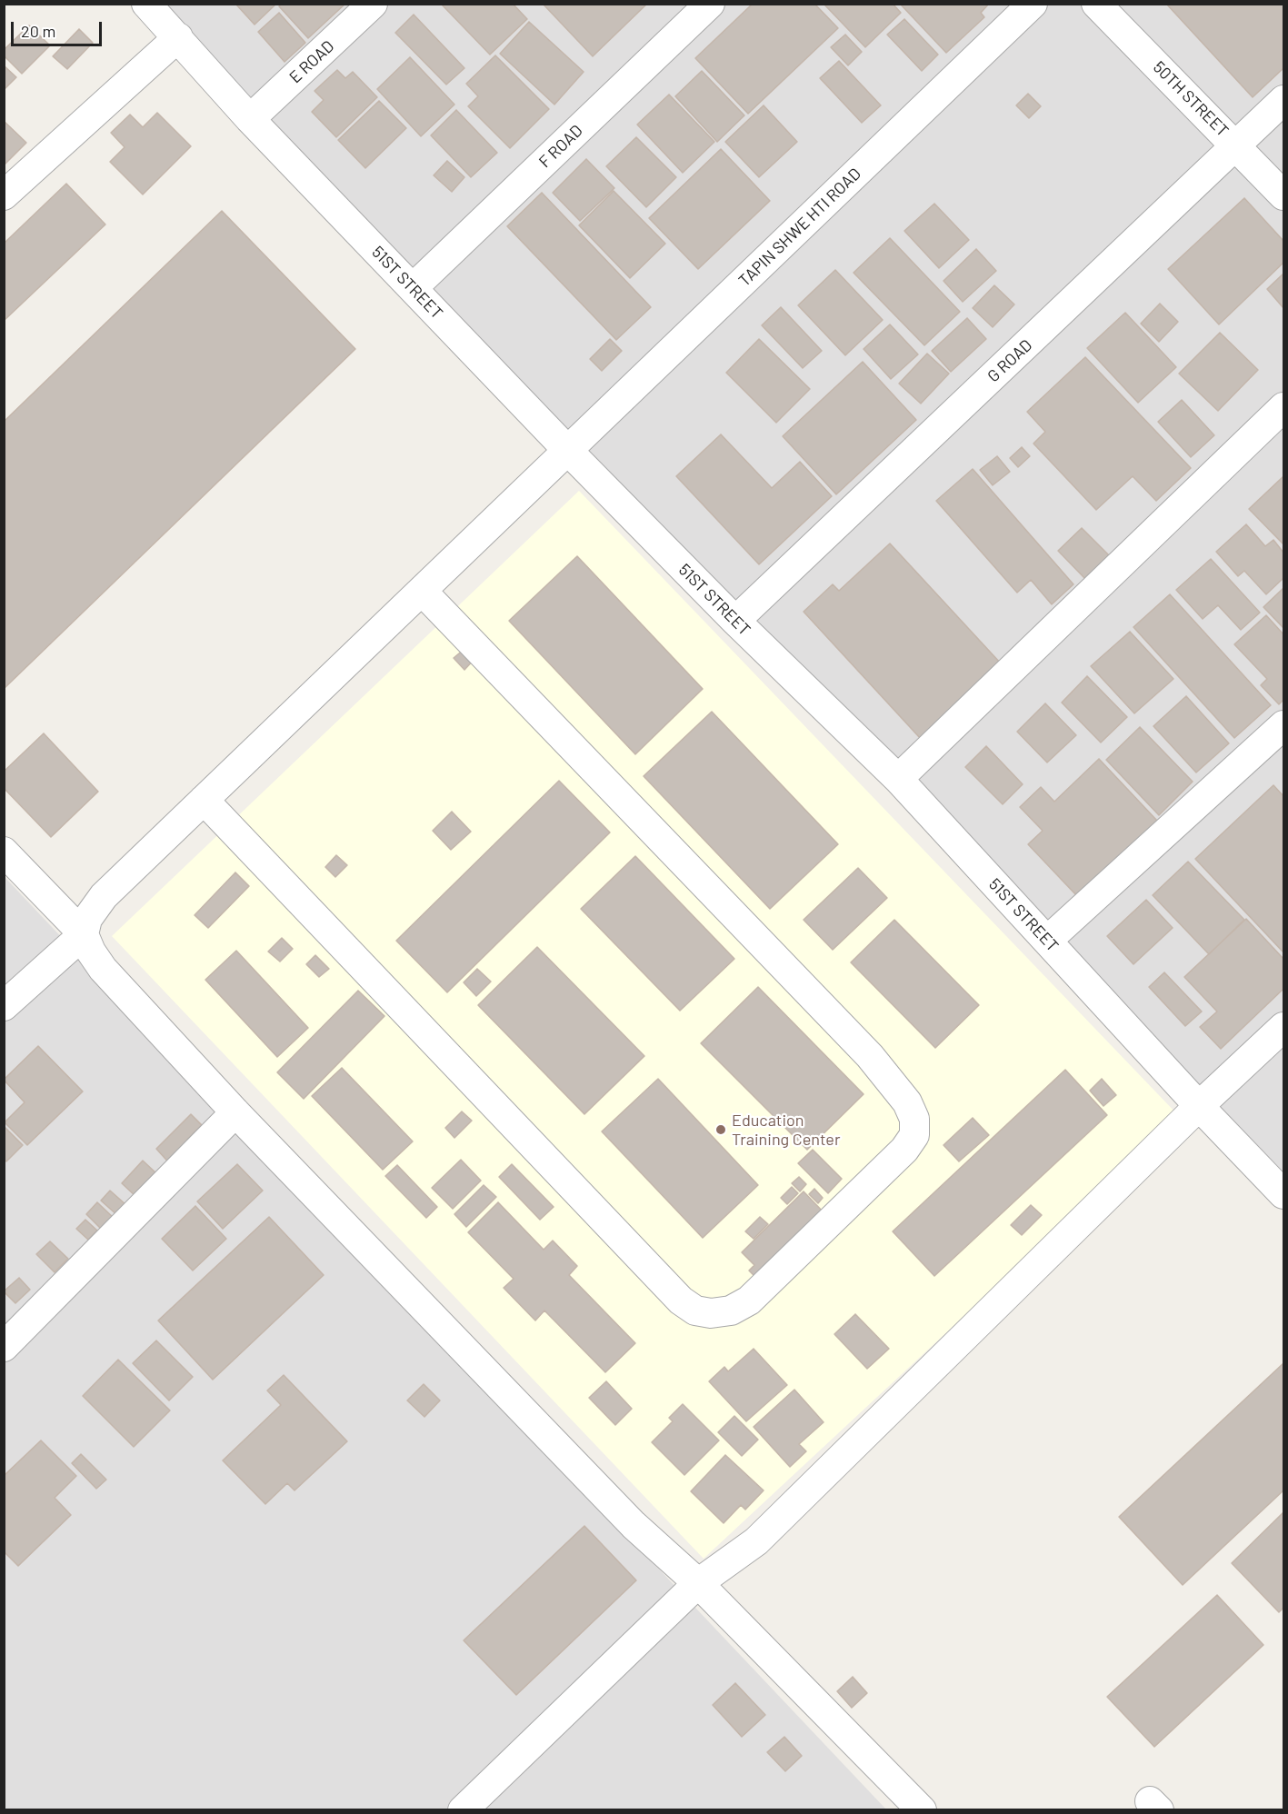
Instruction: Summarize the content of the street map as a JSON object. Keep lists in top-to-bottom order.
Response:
{
  "streets": {
    "street": [
      "E ROAD",
      "50TH STREET",
      "F ROAD",
      "TAPIN SHWE HTI ROAD",
      "51ST STREET",
      "G ROAD"
    ]
  },
  "crossings": [
    ["E ROAD", "51ST STREET"],
    ["50TH STREET", "G ROAD"],
    ["F ROAD", "51ST STREET"],
    ["TAPIN SHWE HTI ROAD", "51ST STREET"],
    ["51ST STREET", "G ROAD"]
  ],
  "places": ["Education Training Center"],
  "scale_bar": "20 m"
}
